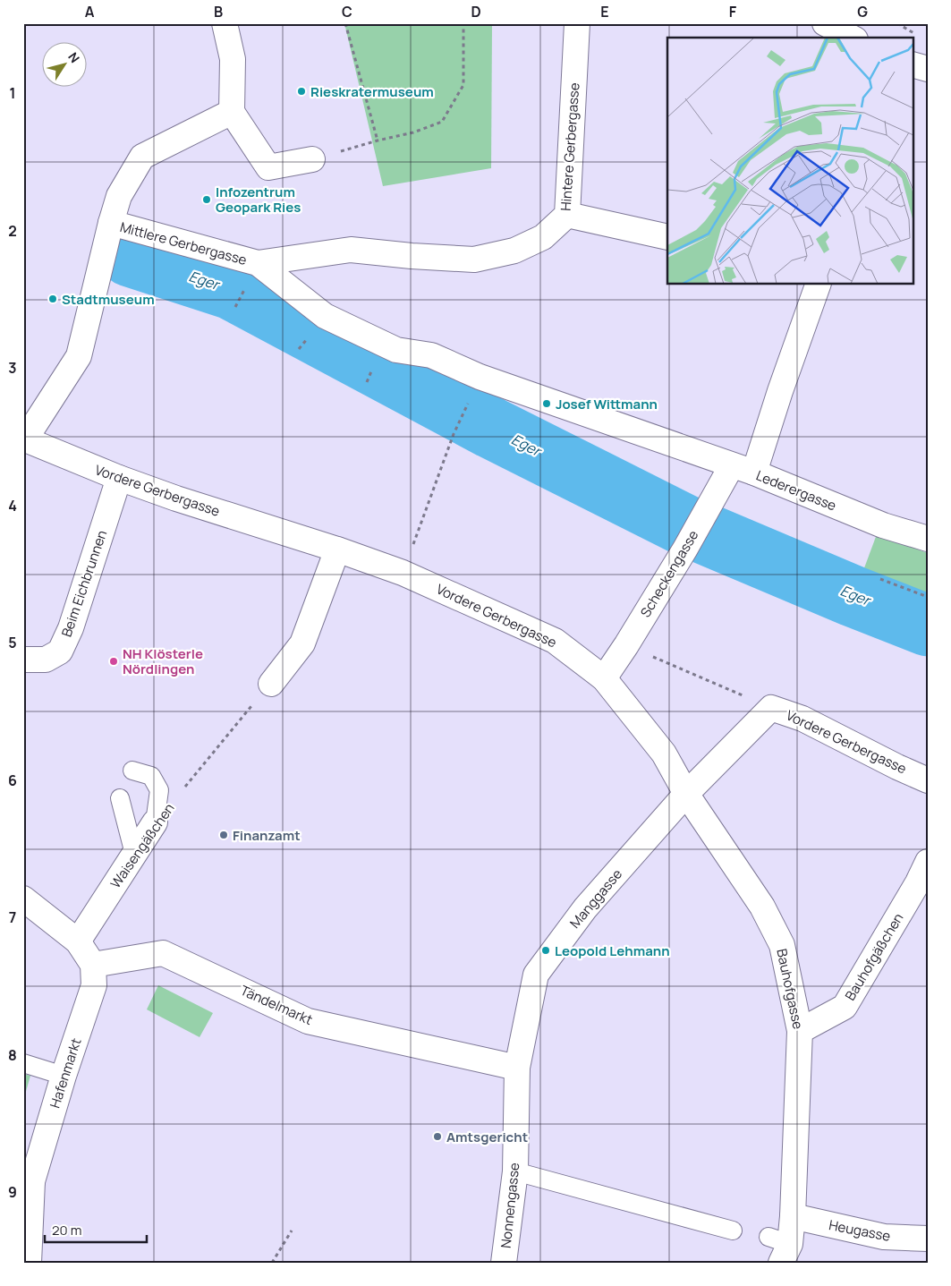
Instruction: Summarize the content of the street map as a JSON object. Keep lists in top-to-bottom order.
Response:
{
  "streets": {
    "street": [
      "Hintere Gerbergasse",
      "Mittlere Gerbergasse",
      "Vordere Gerbergasse",
      "Lederergasse",
      "Scheckengasse",
      "Beim Eichbrunnen",
      "Waisengäßchen",
      "Manggasse",
      "Bauhofgäßchen",
      "Bauhofgasse",
      "Tändelmarkt",
      "Hafenmarkt",
      "Nonnengasse",
      "Heugasse"
    ]
  },
  "crossings": [
    ["Hintere Gerbergasse", "Mittlere Gerbergasse"],
    ["Mittlere Gerbergasse", "Vordere Gerbergasse"],
    ["Mittlere Gerbergasse", "Lederergasse"],
    ["Vordere Gerbergasse", "Scheckengasse"],
    ["Vordere Gerbergasse", "Beim Eichbrunnen"],
    ["Vordere Gerbergasse", "Manggasse"],
    ["Vordere Gerbergasse", "Bauhofgasse"],
    ["Lederergasse", "Scheckengasse"],
    ["Manggasse", "Bauhofgasse"],
    ["Manggasse", "Tändelmarkt"],
    ["Manggasse", "Nonnengasse"],
    ["Bauhofgäßchen", "Bauhofgasse"],
    ["Bauhofgasse", "Heugasse"],
    ["Tändelmarkt", "Hafenmarkt"],
    ["Tändelmarkt", "Nonnengasse"]
  ],
  "water": ["Eger"],
  "places": [
    "Rieskratermuseum",
    "Infozentrum Geopark Ries",
    "Stadtmuseum",
    "Josef Wittmann",
    "NH Klösterle Nördlingen",
    "Finanzamt",
    "Leopold Lehmann",
    "Amtsgericht"
  ],
  "scale_bar": "20 m",
  "north": "top right",
  "grid": {
    "columns": [
      "A",
      "B",
      "C",
      "D",
      "E",
      "F",
      "G"
    ],
    "rows": [
      "1",
      "2",
      "3",
      "4",
      "5",
      "6",
      "7",
      "8",
      "9"
    ]
  }
}
